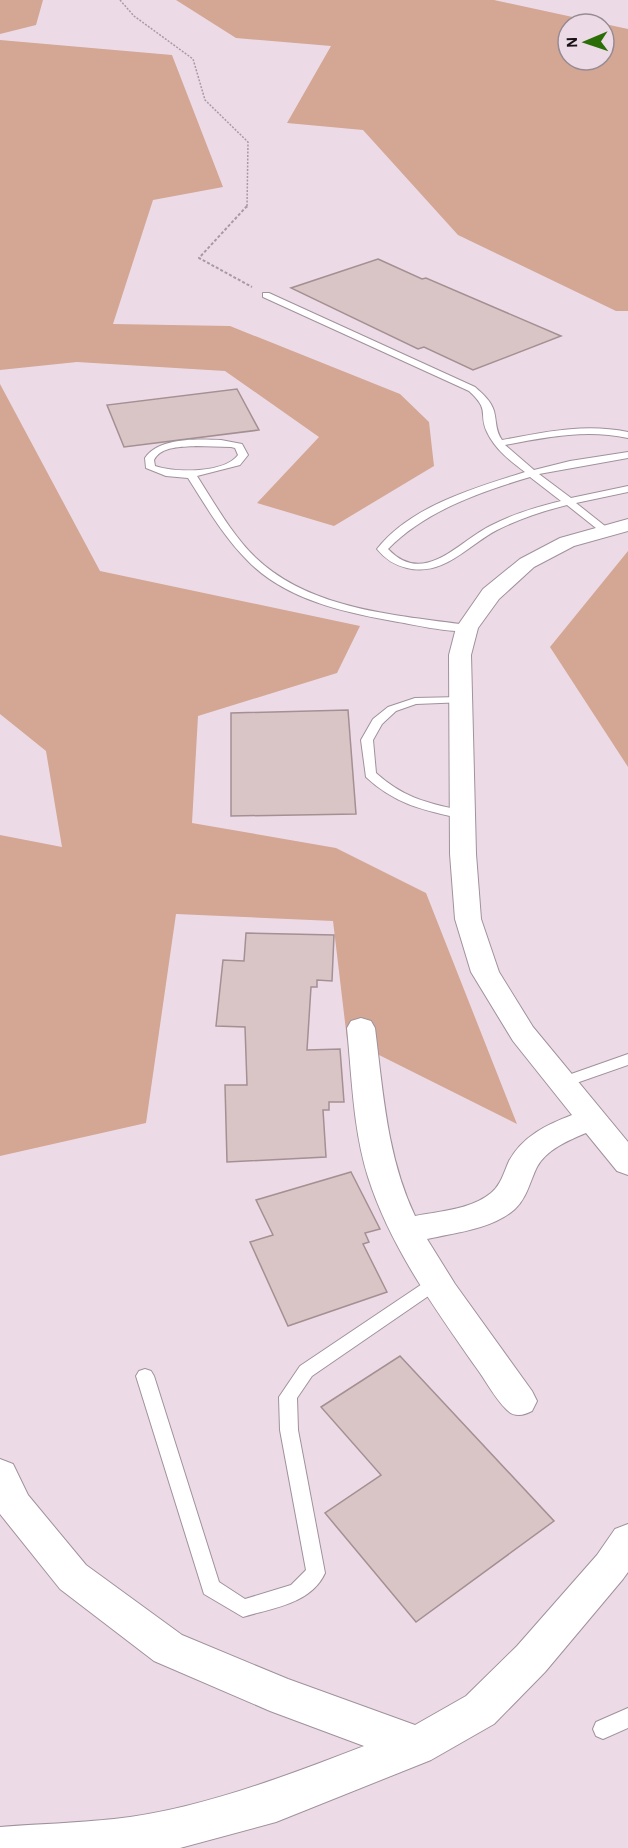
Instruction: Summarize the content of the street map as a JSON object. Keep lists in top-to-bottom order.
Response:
{
  "north": "left"
}
